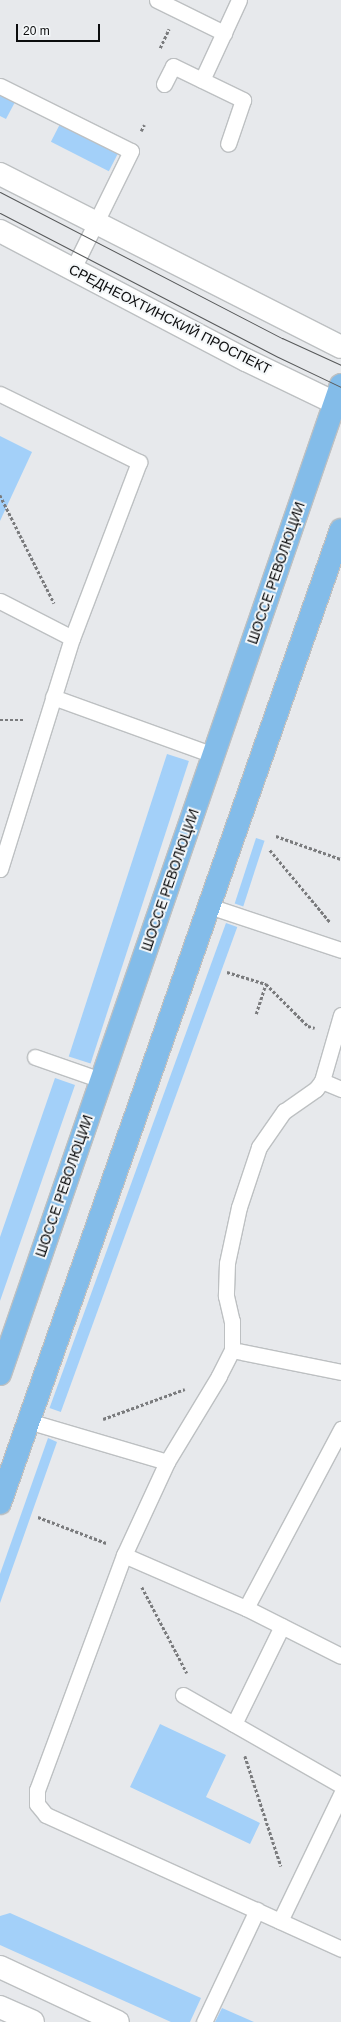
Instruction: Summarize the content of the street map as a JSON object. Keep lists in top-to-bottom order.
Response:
{
  "streets": {
    "main road": ["СРЕДНЕОХТИНСКИЙ ПРОСПЕКТ", "ШОССЕ РЕВОЛЮЦИИ"]
  },
  "crossings": [
    ["СРЕДНЕОХТИНСКИЙ ПРОСПЕКТ", "ШОССЕ РЕВОЛЮЦИИ"]
  ],
  "scale_bar": "20 m"
}
